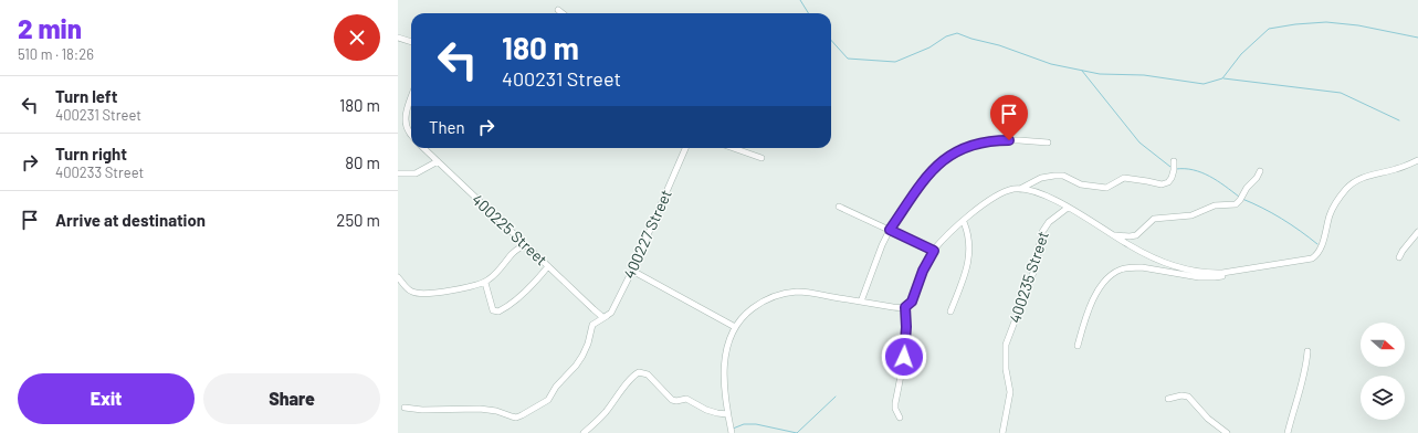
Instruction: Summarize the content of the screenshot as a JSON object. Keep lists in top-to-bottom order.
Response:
{
  "streets": {
    "street": ["400225 Street", "400227 Street", "400235 Street"]
  },
  "crossings": [
    ["400225 Street", "400227 Street"]
  ],
  "north": "right",
  "page": {
    "heading": ["2 min", "510 m · 18:26"],
    "turn": ["180 m", "400231 Street"],
    "list": [
      {
        "name": "Turn left",
        "note": "400231 Street",
        "value": "180 m"
      },
      {
        "name": "Turn right",
        "note": "400233 Street",
        "value": "80 m"
      },
      {
        "name": "Arrive at destination",
        "value": "250 m"
      }
    ],
    "then": "Then",
    "buttons": ["Exit", "Share"]
  }
}
